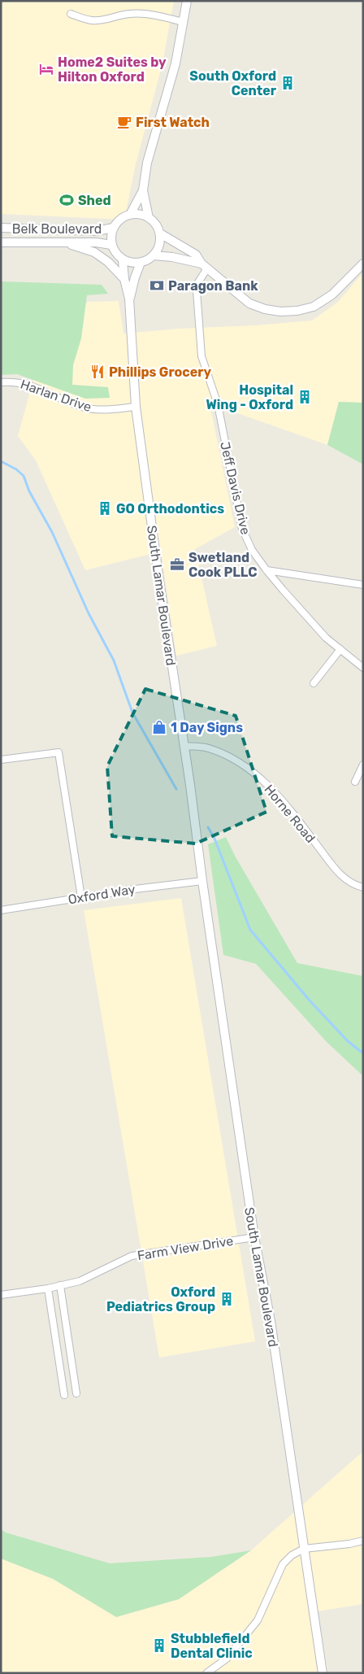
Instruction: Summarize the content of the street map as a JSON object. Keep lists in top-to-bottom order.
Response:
{
  "streets": {
    "street": [
      "Belk Boulevard",
      "Harlan Drive",
      "Jeff Davis Drive",
      "South Lamar Boulevard",
      "Horne Road",
      "Oxford Way",
      "Farm View Drive"
    ]
  },
  "crossings": [
    ["Belk Boulevard", "South Lamar Boulevard"],
    ["Harlan Drive", "South Lamar Boulevard"],
    ["South Lamar Boulevard", "Horne Road"],
    ["South Lamar Boulevard", "Oxford Way"],
    ["South Lamar Boulevard", "Farm View Drive"]
  ],
  "places": {
    "hotel": ["Home2 Suites by Hilton Oxford"],
    "building": [
      "South Oxford Center",
      "Hospital Wing - Oxford",
      "GO Orthodontics",
      "Oxford Pediatrics Group",
      "Stubblefield Dental Clinic"
    ],
    "cafe": ["First Watch"],
    "sports": ["Shed"],
    "bank": ["Paragon Bank"],
    "restaurant": ["Phillips Grocery"],
    "office": ["Swetland Cook PLLC"],
    "shop": ["1 Day Signs"]
  }
}
